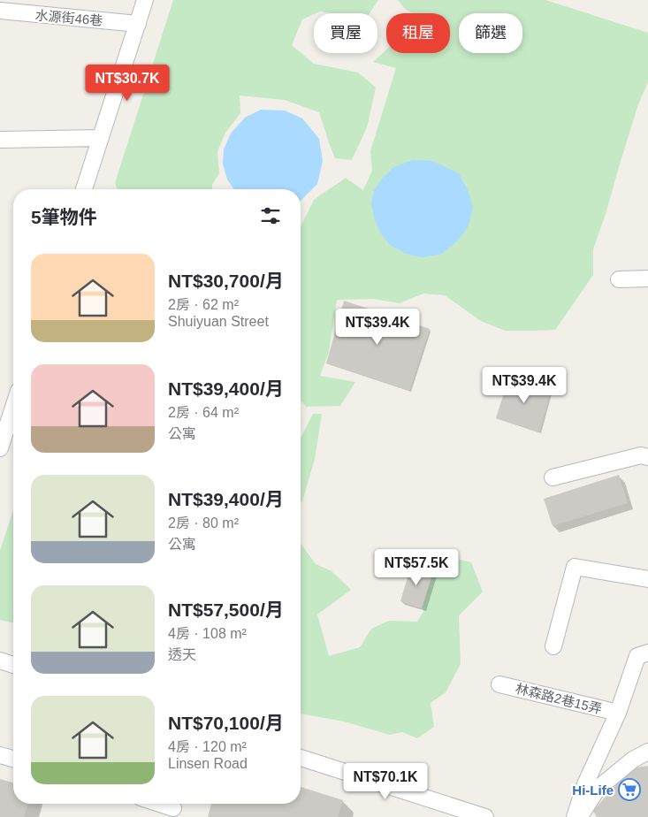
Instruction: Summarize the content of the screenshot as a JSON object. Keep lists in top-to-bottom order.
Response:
{
  "streets": {
    "street": ["水源街46巷", "林森路2巷15弄"]
  },
  "places": {
    "supermarket": ["Hi-Life"]
  },
  "page": {
    "chip": ["買屋", "租屋", "篩選"],
    "price": [
      "NT$30.7K",
      "NT$39.4K",
      "NT$39.4K",
      "NT$57.5K",
      "NT$70.1K"
    ],
    "heading": "5筆物件",
    "list": [
      {
        "name": "NT$30,700/月",
        "note": "2房 · 62 m² · Shuiyuan Street"
      },
      {
        "name": "NT$39,400/月",
        "note": "2房 · 64 m² · 公寓"
      },
      {
        "name": "NT$39,400/月",
        "note": "2房 · 80 m² · 公寓"
      },
      {
        "name": "NT$57,500/月",
        "note": "4房 · 108 m² · 透天"
      },
      {
        "name": "NT$70,100/月",
        "note": "4房 · 120 m² · Linsen Road"
      }
    ]
  }
}
